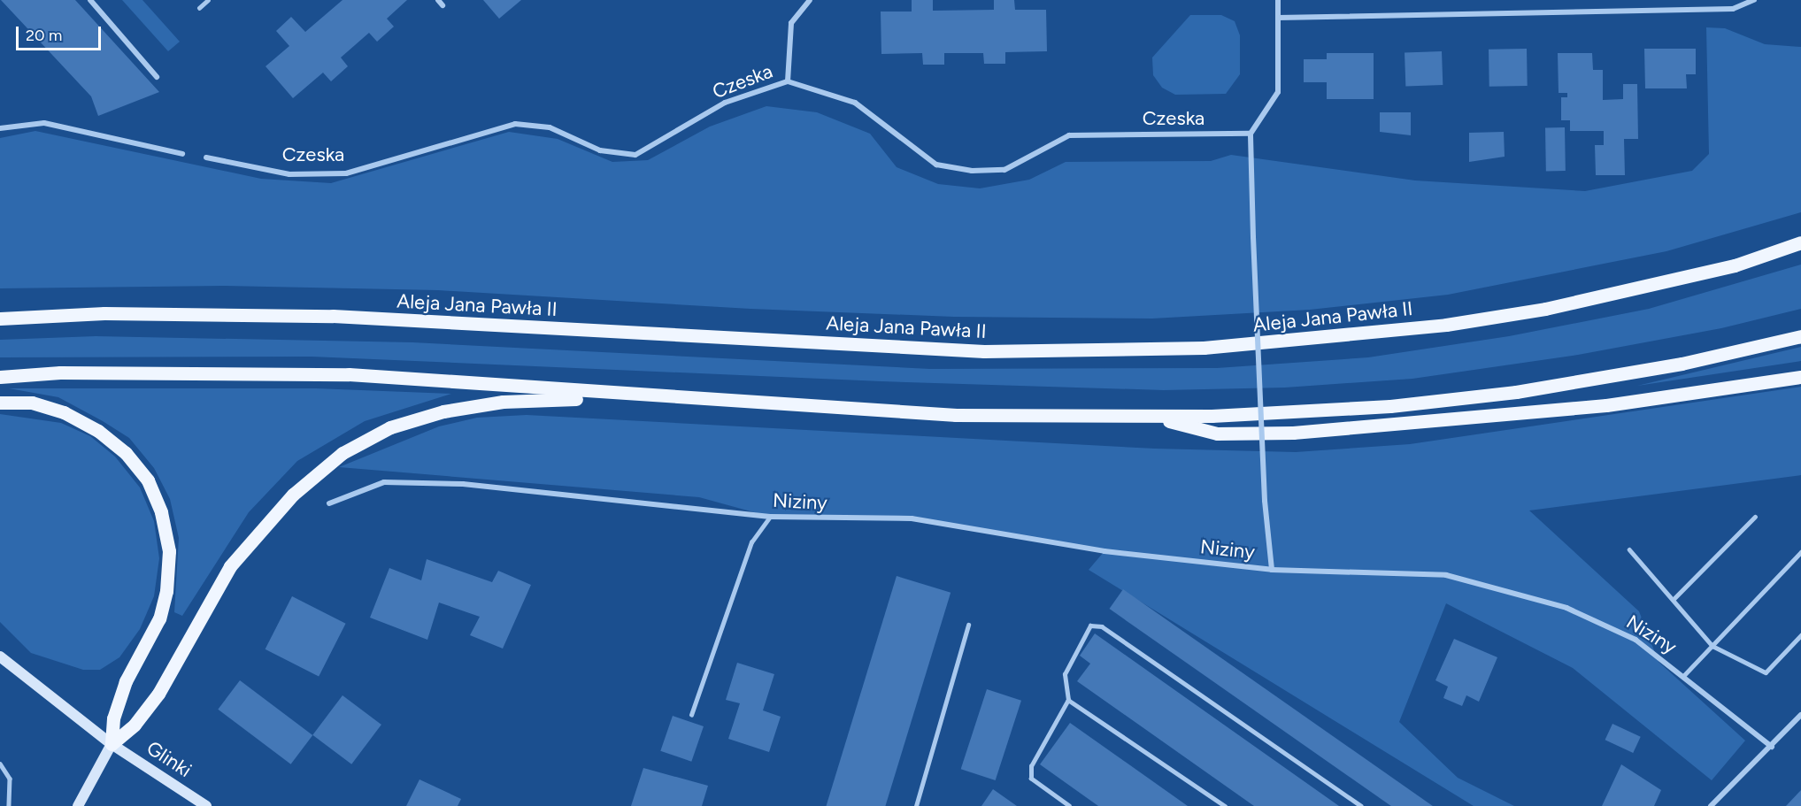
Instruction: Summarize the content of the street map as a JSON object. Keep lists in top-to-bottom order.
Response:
{
  "streets": {
    "main road": ["Aleja Jana Pawła II"],
    "street": ["Czeska", "Niziny", "Glinki"]
  },
  "crossings": [
    ["Czeska", "Niziny"]
  ],
  "scale_bar": "20 m"
}
